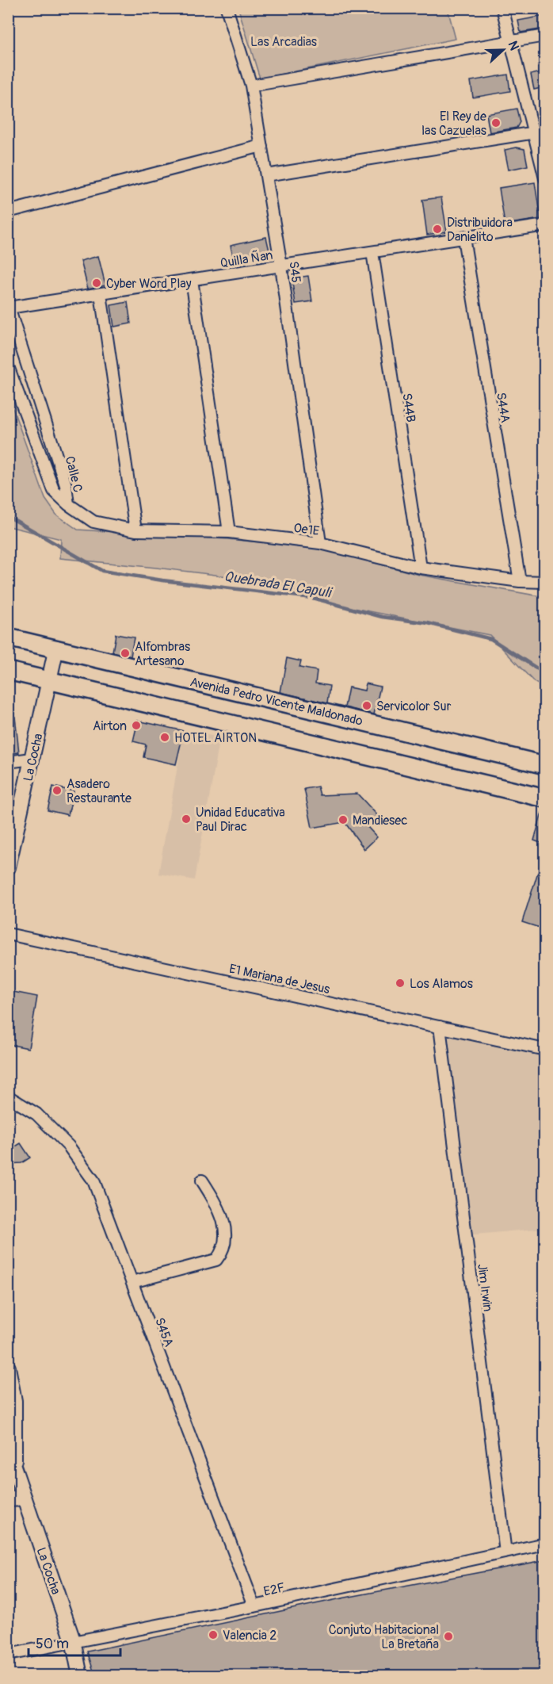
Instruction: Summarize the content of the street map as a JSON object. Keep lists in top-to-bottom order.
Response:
{
  "streets": {
    "main road": ["Avenida Pedro Vicente Maldonado"],
    "street": [
      "Quilla Ñan",
      "S45",
      "S44B",
      "S44A",
      "Calle C",
      "Oe1E",
      "La Cocha",
      "E1 Mariana de Jesus",
      "Jim Irwin",
      "S45A",
      "E2F"
    ]
  },
  "crossings": [
    ["Quilla Ñan", "S45"],
    ["Quilla Ñan", "S44B"],
    ["Quilla Ñan", "S44A"],
    ["Quilla Ñan", "Calle C"],
    ["S45", "Oe1E"],
    ["S44B", "Oe1E"],
    ["S44A", "Oe1E"],
    ["Calle C", "Oe1E"],
    ["Avenida Pedro Vicente Maldonado", "La Cocha"],
    ["La Cocha", "E2F"],
    ["E1 Mariana de Jesus", "Jim Irwin"],
    ["Jim Irwin", "E2F"],
    ["S45A", "E2F"]
  ],
  "water": ["Quebrada El Capuli"],
  "parks": ["Las Arcadias"],
  "places": [
    "El Rey de las Cazuelas",
    "Distribuidora Danielito",
    "Cyber Word Play",
    "Alfombras Artesano",
    "Servicolor Sur",
    "Airton",
    "HOTEL AIRTON",
    "Asadero Restaurante",
    "Unidad Educativa Paul Dirac",
    "Mandiesec",
    "Los Alamos",
    "Valencia 2",
    "Conjuto Habitacional La Bretaña"
  ],
  "scale_bar": "50 m",
  "north": "right"
}
